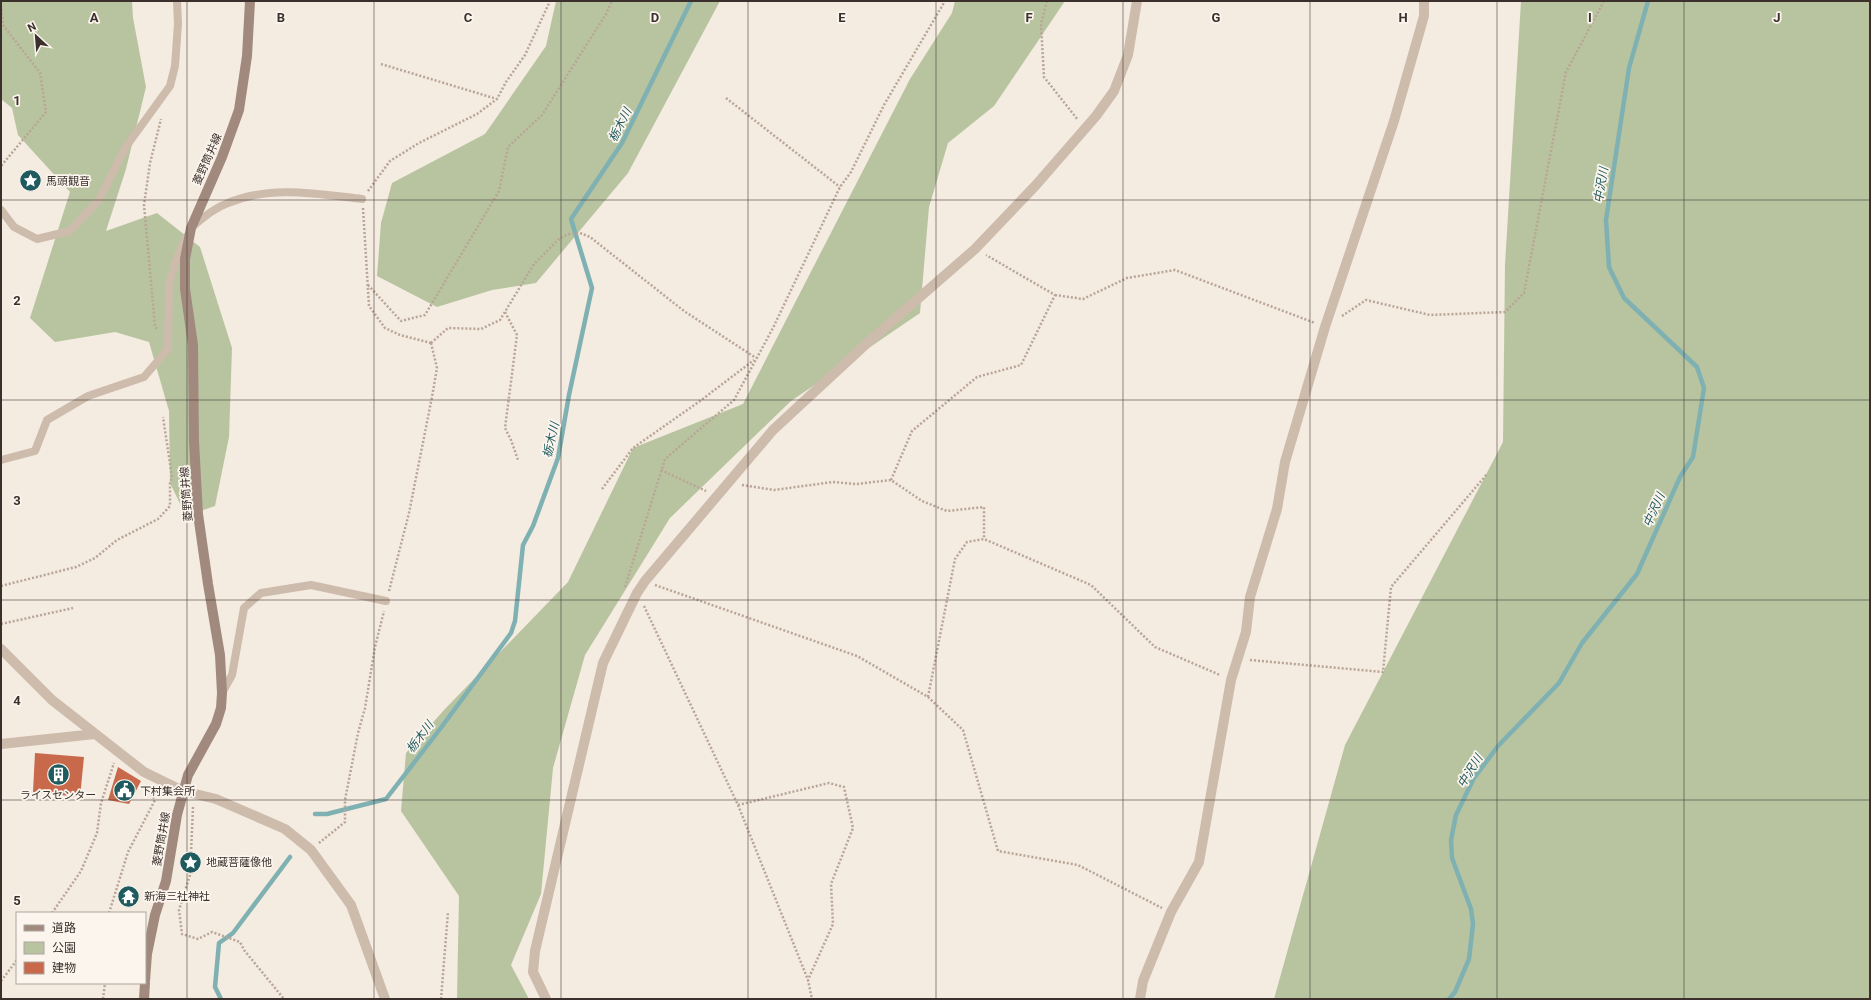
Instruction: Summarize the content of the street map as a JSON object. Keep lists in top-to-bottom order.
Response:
{
  "streets": {
    "main road": ["菱野筒井線"]
  },
  "water": ["栃木川", "中沢川"],
  "places": {
    "place": ["馬頭観音", "地蔵菩薩像他"],
    "building": ["ライスセンター"],
    "public building": ["下村集会所"],
    "temple": ["新海三社神社"]
  },
  "legend": ["道路", "公園", "建物"],
  "north": "top left",
  "grid": {
    "columns": [
      "A",
      "B",
      "C",
      "D",
      "E",
      "F",
      "G",
      "H",
      "I",
      "J"
    ],
    "rows": [
      "1",
      "2",
      "3",
      "4",
      "5"
    ]
  }
}
